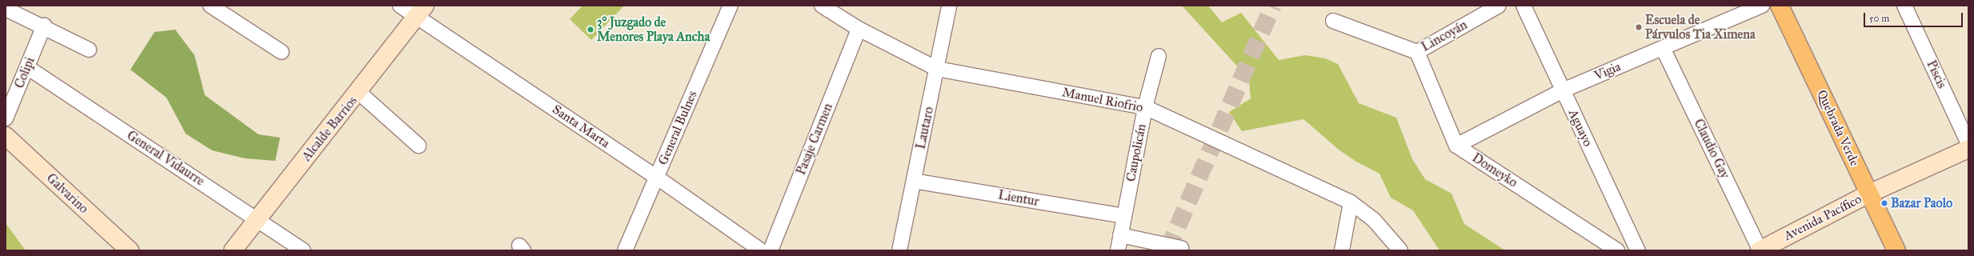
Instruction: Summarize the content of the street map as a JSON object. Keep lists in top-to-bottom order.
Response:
{
  "streets": {
    "main road": ["Quebrada Verde"],
    "street": [
      "Lincoyán",
      "Vigia",
      "Colipi",
      "Piscis",
      "Manuel Riofrio",
      "Santa Marta",
      "General Bulnes",
      "Lautaro",
      "Aguayo",
      "Alcalde Barrios",
      "Pasaje Carmen",
      "Claudio Gay",
      "Caupolicán",
      "General Vidaurre",
      "Domeyko",
      "Galvarino",
      "Lientur",
      "Avenida Pacífico"
    ]
  },
  "crossings": [
    ["Vigia", "Aguayo"],
    ["Vigia", "Claudio Gay"],
    ["Vigia", "Domeyko"],
    ["Colipi", "General Vidaurre"],
    ["Manuel Riofrio", "Lautaro"],
    ["Manuel Riofrio", "Pasaje Carmen"],
    ["Manuel Riofrio", "Caupolicán"],
    ["Santa Marta", "General Bulnes"],
    ["Santa Marta", "Alcalde Barrios"],
    ["Lautaro", "Lientur"],
    ["Quebrada Verde", "Avenida Pacífico"],
    ["Alcalde Barrios", "General Vidaurre"],
    ["Claudio Gay", "Avenida Pacífico"],
    ["Caupolicán", "Lientur"]
  ],
  "places": ["Escuela de Párvulos Tia Ximena", "3° Juzgado de Menores Playa Ancha", "Bazar Paolo"],
  "scale_bar": "50 m"
}
